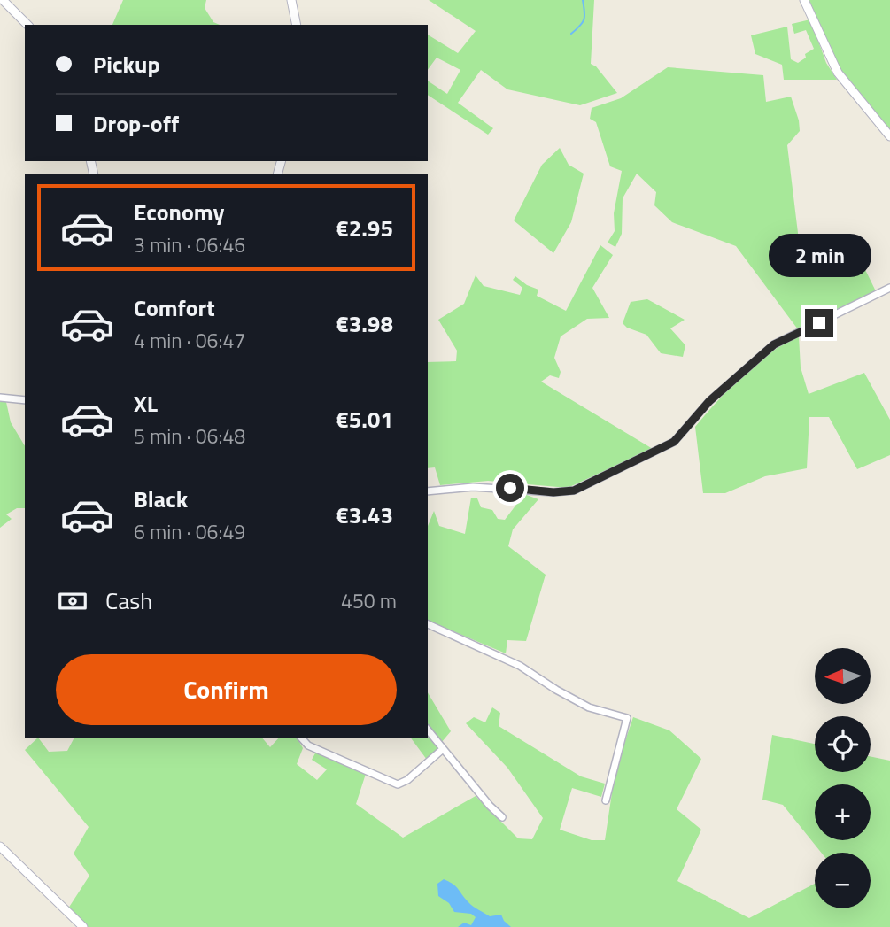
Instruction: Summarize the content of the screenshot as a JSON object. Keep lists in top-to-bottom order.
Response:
{
  "north": "left",
  "page": {
    "banner": ["Pickup", "Drop-off"],
    "list": [
      {
        "name": "Economy",
        "note": "3 min · 06:46",
        "value": "€2.95"
      },
      {
        "name": "Comfort",
        "note": "4 min · 06:47",
        "value": "€3.98"
      },
      {
        "name": "XL",
        "note": "5 min · 06:48",
        "value": "€5.01"
      },
      {
        "name": "Black",
        "note": "6 min · 06:49",
        "value": "€3.43"
      }
    ],
    "bubble": "2 min",
    "pay": ["Cash", "450 m"],
    "buttons": "Confirm",
    "map_buttons": ["+", "−"]
  }
}
